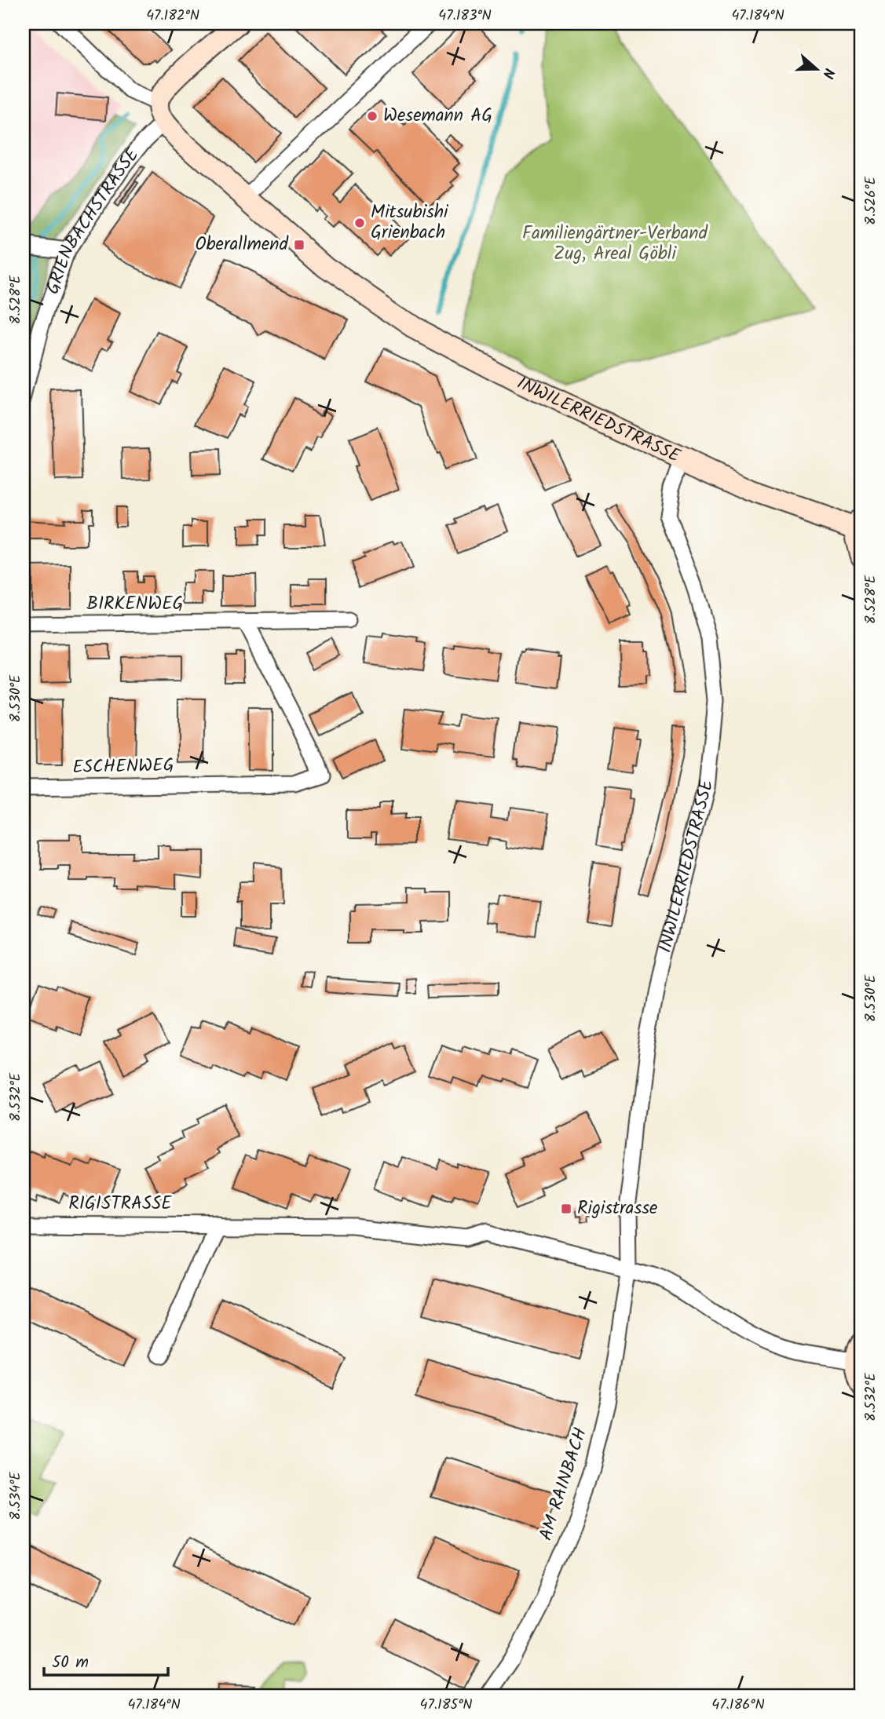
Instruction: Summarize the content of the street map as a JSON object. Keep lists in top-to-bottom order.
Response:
{
  "streets": {
    "street": [
      "GRIENBACHSTRASSE",
      "INWILERRIEDSTRASSE",
      "BIRKENWEG",
      "ESCHENWEG",
      "RIGISTRASSE",
      "AM RAINBACH"
    ]
  },
  "crossings": [
    ["GRIENBACHSTRASSE", "INWILERRIEDSTRASSE"],
    ["INWILERRIEDSTRASSE", "RIGISTRASSE"],
    ["INWILERRIEDSTRASSE", "AM RAINBACH"],
    ["BIRKENWEG", "ESCHENWEG"],
    ["RIGISTRASSE", "AM RAINBACH"]
  ],
  "parks": ["Familiengärtner-Verband Zug, Areal Göbli"],
  "places": {
    "other": ["Wesemann AG", "Mitsubishi Grienbach"],
    "transit": ["Oberallmend", "Rigistrasse"]
  },
  "scale_bar": "50 m",
  "north": "right",
  "coordinates": [
    "47.182°N",
    "47.183°N",
    "47.184°N",
    "8.526°E",
    "8.528°E",
    "8.530°E",
    "8.532°E",
    "8.534°E",
    "47.185°N",
    "47.186°N"
  ]
}
